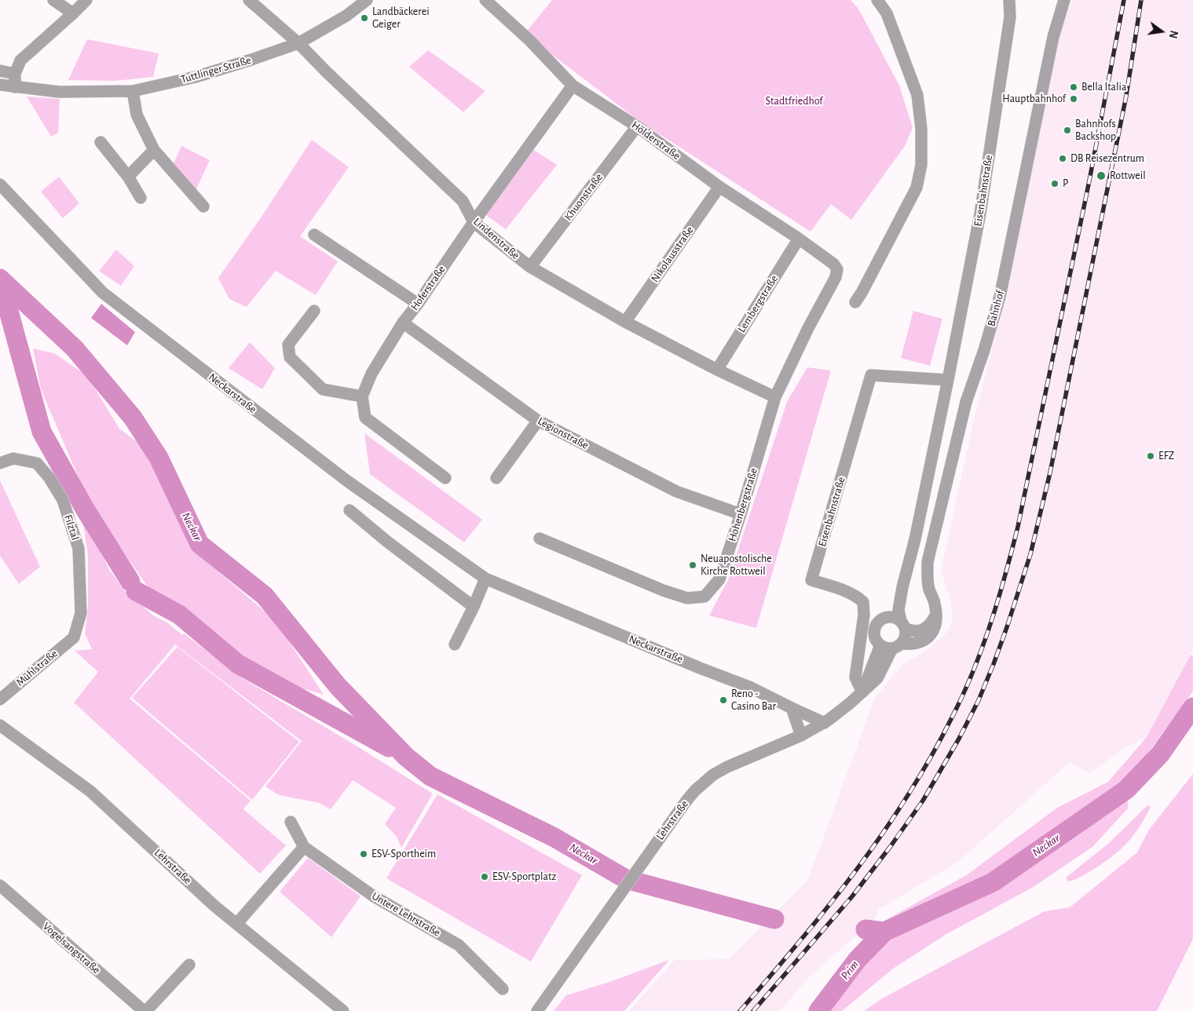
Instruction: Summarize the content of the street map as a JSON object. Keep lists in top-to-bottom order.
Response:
{
  "streets": {
    "street": [
      "Tuttlinger Straße",
      "Hölderstraße",
      "Eisenbahnstraße",
      "Khuonstraße",
      "Lindenstraße",
      "Nikolausstraße",
      "Hoferstraße",
      "Lembergstraße",
      "Bahnhof",
      "Neckarstraße",
      "Legionstraße",
      "Hohenbergstraße",
      "Filztal",
      "Mühlstraße",
      "Lehrstraße",
      "Untere Lehrstraße",
      "Vogelsangstraße"
    ]
  },
  "crossings": [
    ["Tuttlinger Straße", "Lindenstraße"],
    ["Hölderstraße", "Khuonstraße"],
    ["Hölderstraße", "Nikolausstraße"],
    ["Hölderstraße", "Hoferstraße"],
    ["Hölderstraße", "Lembergstraße"],
    ["Hölderstraße", "Hohenbergstraße"],
    ["Eisenbahnstraße", "Bahnhof"],
    ["Eisenbahnstraße", "Lehrstraße"],
    ["Khuonstraße", "Lindenstraße"],
    ["Lindenstraße", "Nikolausstraße"],
    ["Lindenstraße", "Hoferstraße"],
    ["Lindenstraße", "Lembergstraße"],
    ["Lindenstraße", "Hohenbergstraße"],
    ["Hoferstraße", "Legionstraße"],
    ["Bahnhof", "Lehrstraße"],
    ["Neckarstraße", "Lehrstraße"],
    ["Legionstraße", "Hohenbergstraße"],
    ["Filztal", "Mühlstraße"]
  ],
  "water": ["Neckar", "Prim"],
  "parks": ["Stadtfriedhof"],
  "places": [
    "Landbäckerei Geiger",
    "Bella Italia",
    "Hauptbahnhof",
    "Bahnhofs Backshop",
    "DB Reisezentrum",
    "Rottweil",
    "P",
    "EFZ",
    "Neuapostolische Kirche Rottweil",
    "Reno - Casino Bar",
    "ESV-Sportheim",
    "ESV-Sportplatz"
  ],
  "north": "right"
}
